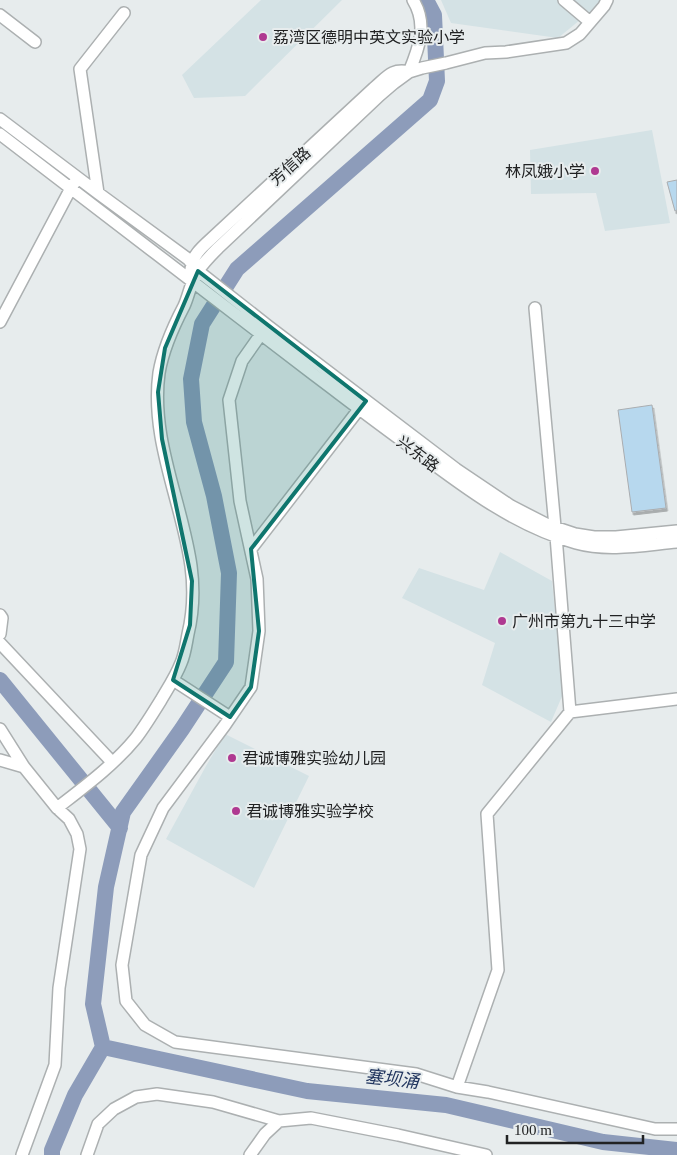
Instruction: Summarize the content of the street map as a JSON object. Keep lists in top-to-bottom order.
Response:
{
  "streets": {
    "street": ["芳信路", "兴东路"]
  },
  "crossings": [
    ["芳信路", "兴东路"]
  ],
  "water": ["塞坝涌"],
  "places": [
    "荔湾区德明中英文实验小学",
    "林凤娥小学",
    "广州市第九十三中学",
    "君诚博雅实验幼儿园",
    "君诚博雅实验学校"
  ],
  "scale_bar": "100 m"
}
